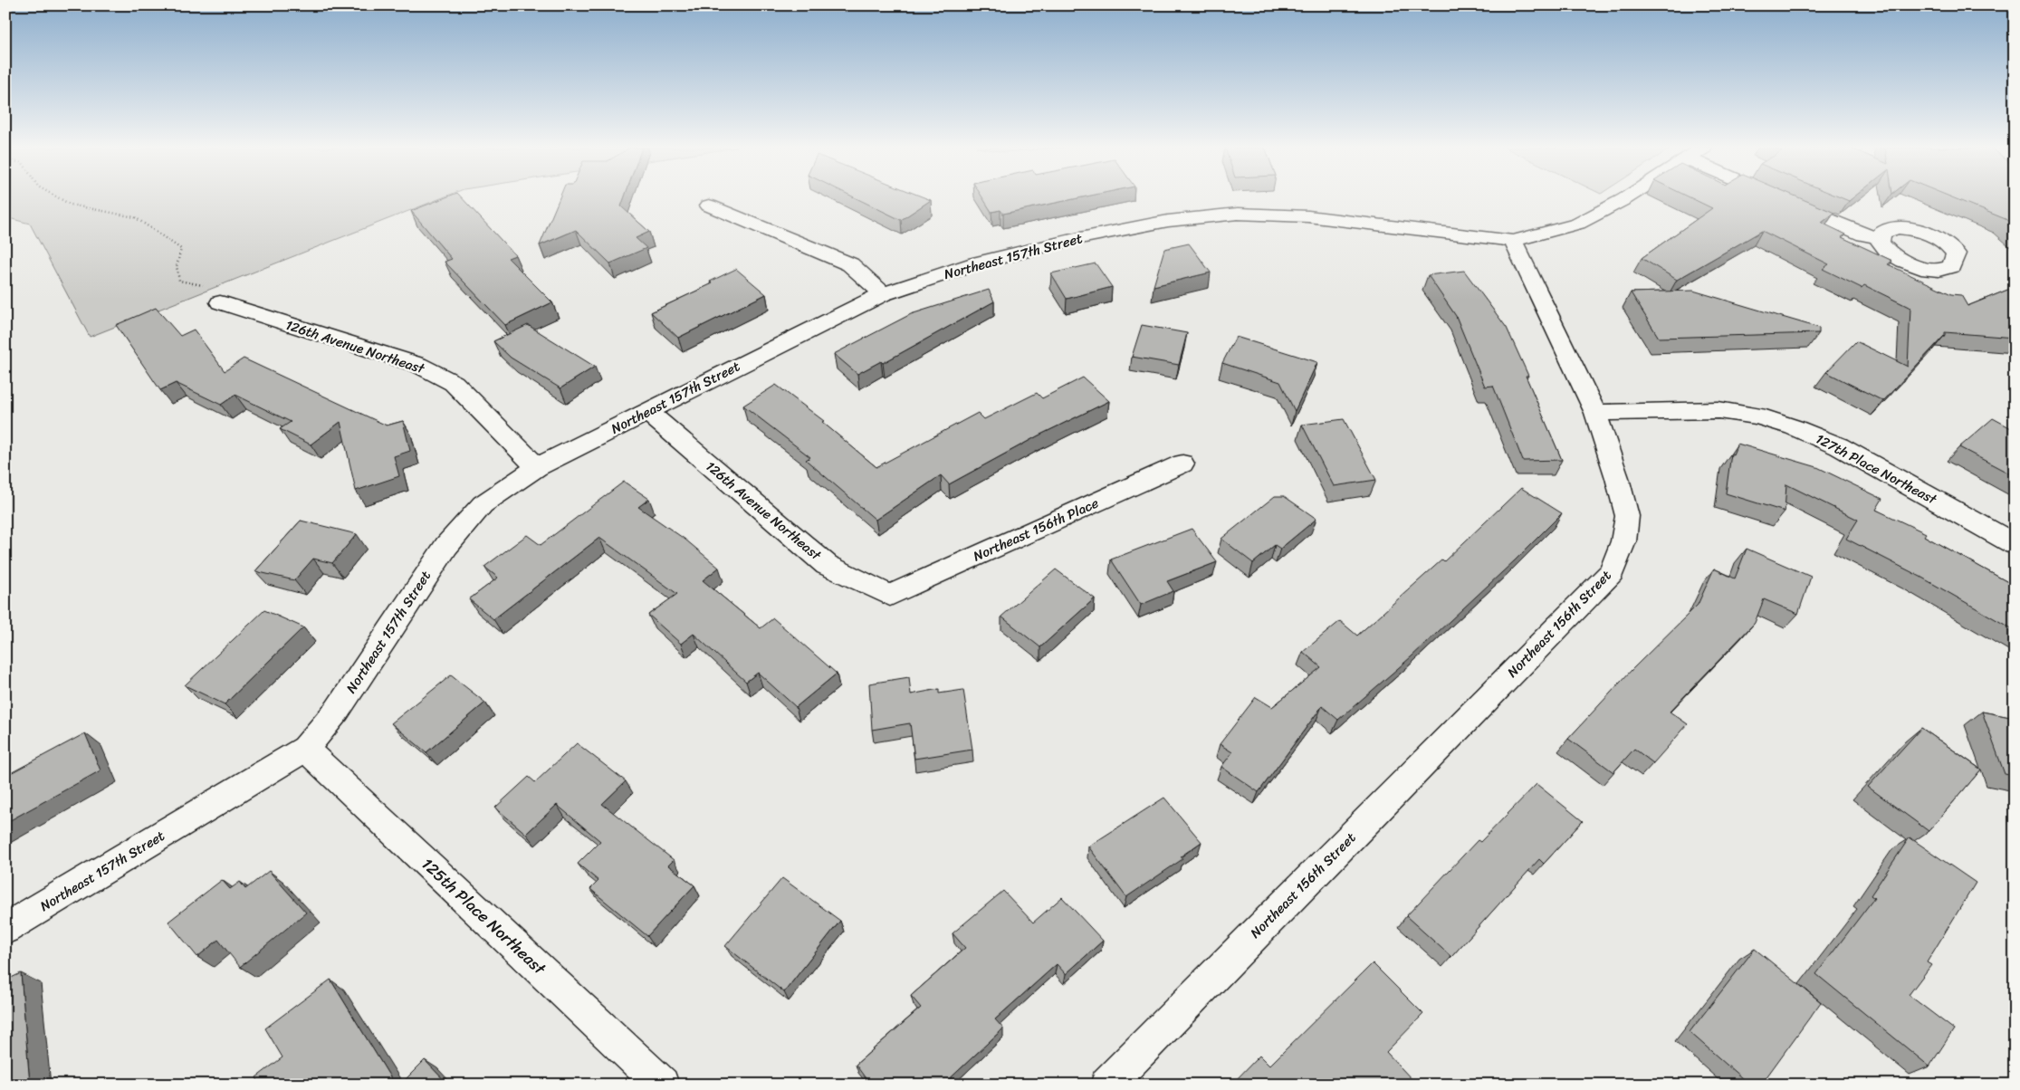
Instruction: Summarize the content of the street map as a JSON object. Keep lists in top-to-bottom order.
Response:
{
  "streets": {
    "street": [
      "Northeast 157th Street",
      "126th Avenue Northeast",
      "127th Place Northeast",
      "Northeast 156th Place",
      "Northeast 156th Street",
      "125th Place Northeast"
    ]
  },
  "crossings": [
    ["Northeast 157th Street", "126th Avenue Northeast"],
    ["Northeast 157th Street", "Northeast 156th Street"],
    ["Northeast 157th Street", "125th Place Northeast"],
    ["126th Avenue Northeast", "Northeast 156th Place"],
    ["127th Place Northeast", "Northeast 156th Street"]
  ]
}
